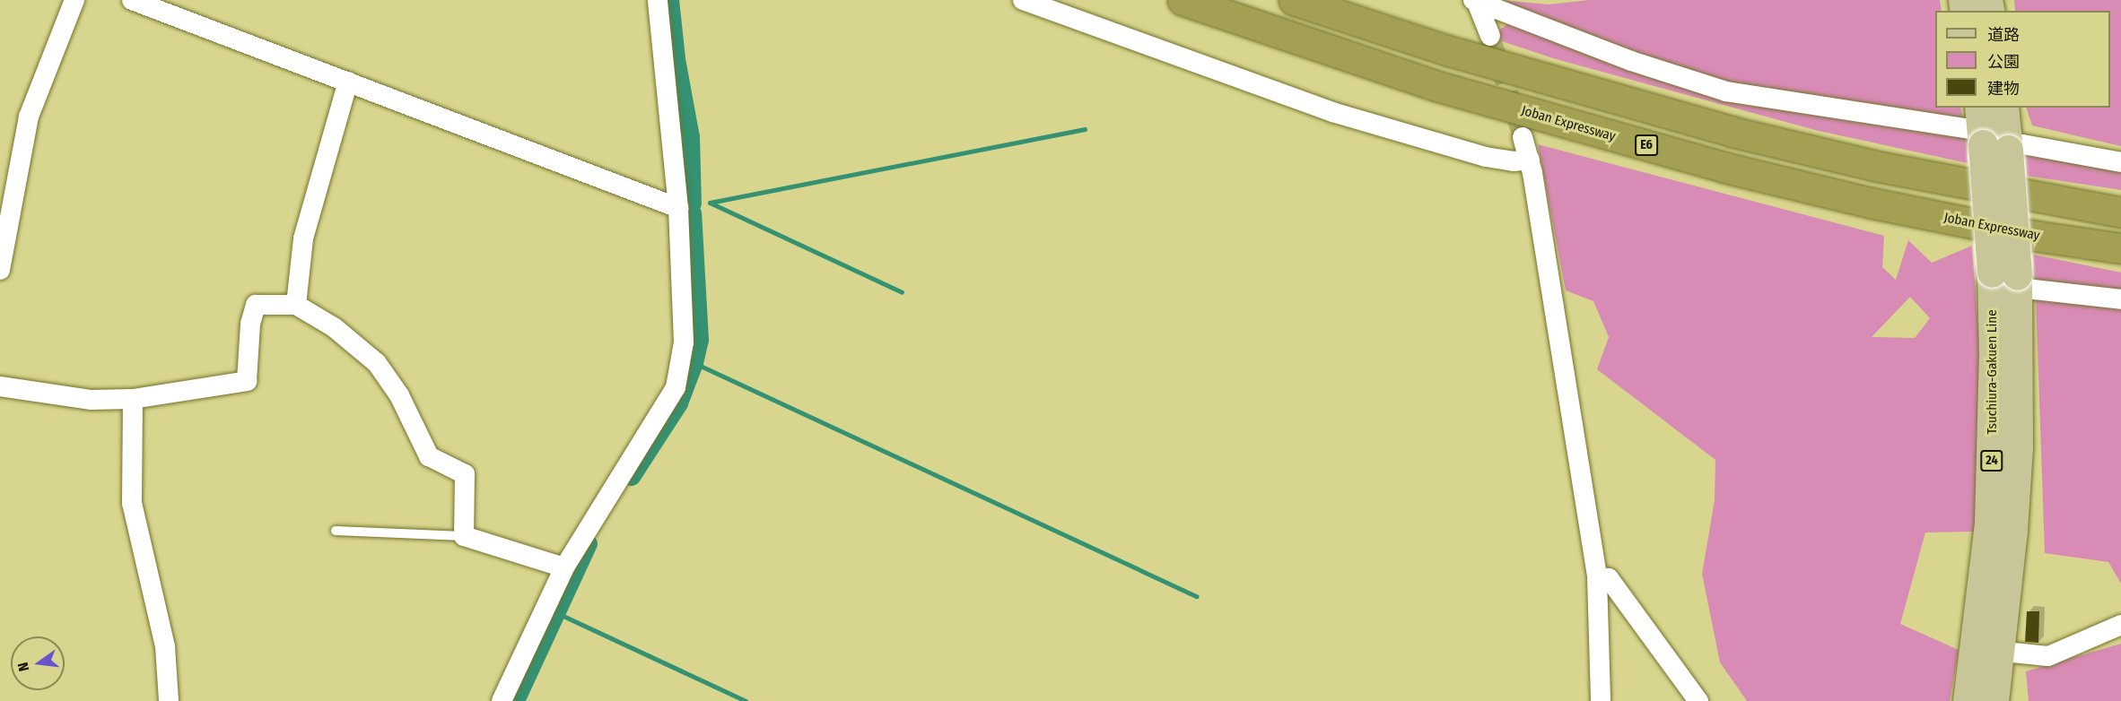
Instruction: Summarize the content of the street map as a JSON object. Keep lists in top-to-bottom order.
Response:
{
  "streets": {
    "highway": ["Joban Expressway", "E6"],
    "main road": ["Tsuchiura-Gakuen Line", "24"]
  },
  "legend": ["道路", "公園", "建物"],
  "north": "left"
}
